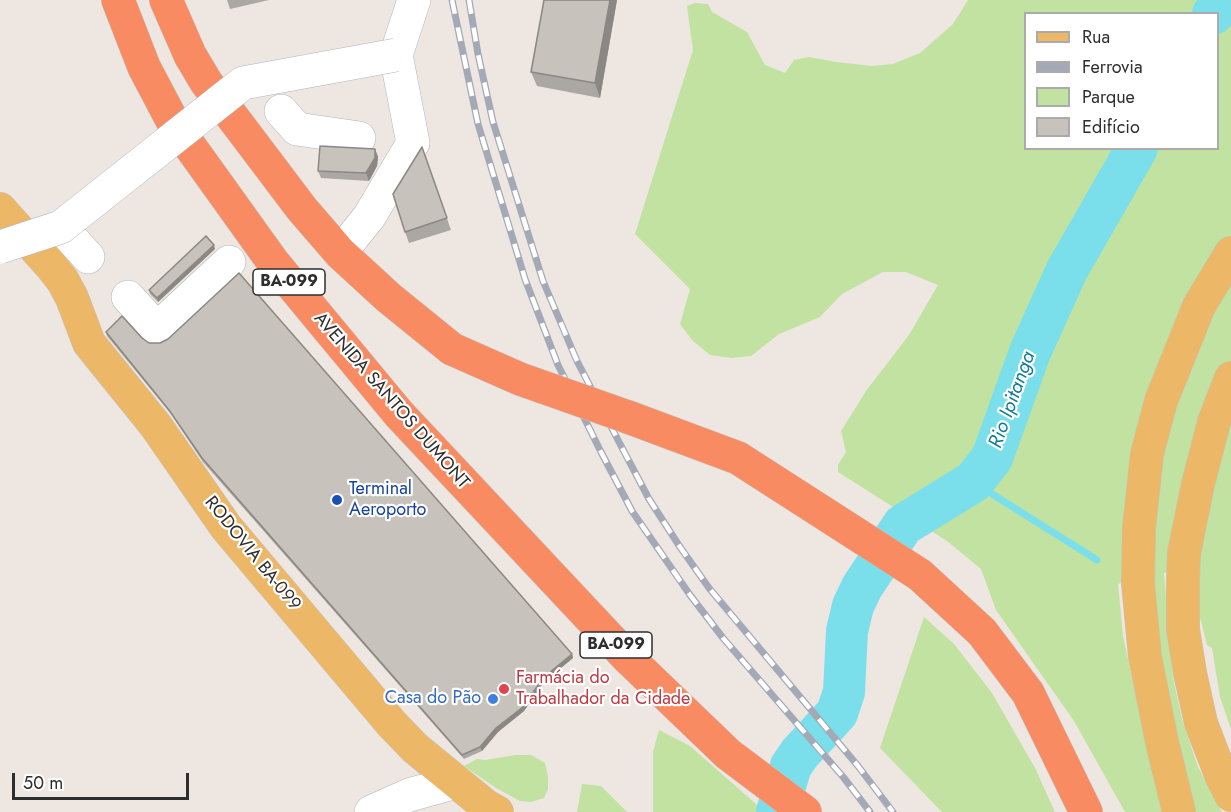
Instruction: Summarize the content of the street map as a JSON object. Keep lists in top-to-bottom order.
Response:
{
  "streets": {
    "highway": ["BA-099", "AVENIDA SANTOS DUMONT"],
    "main road": ["RODOVIA BA-099"]
  },
  "water": ["Rio Ipitanga"],
  "places": ["Terminal Aeroporto", "Farmácia do Trabalhador da Cidade", "Casa do Pão"],
  "legend": [
    "Rua",
    "Ferrovia",
    "Parque",
    "Edifício"
  ],
  "scale_bar": "50 m"
}
